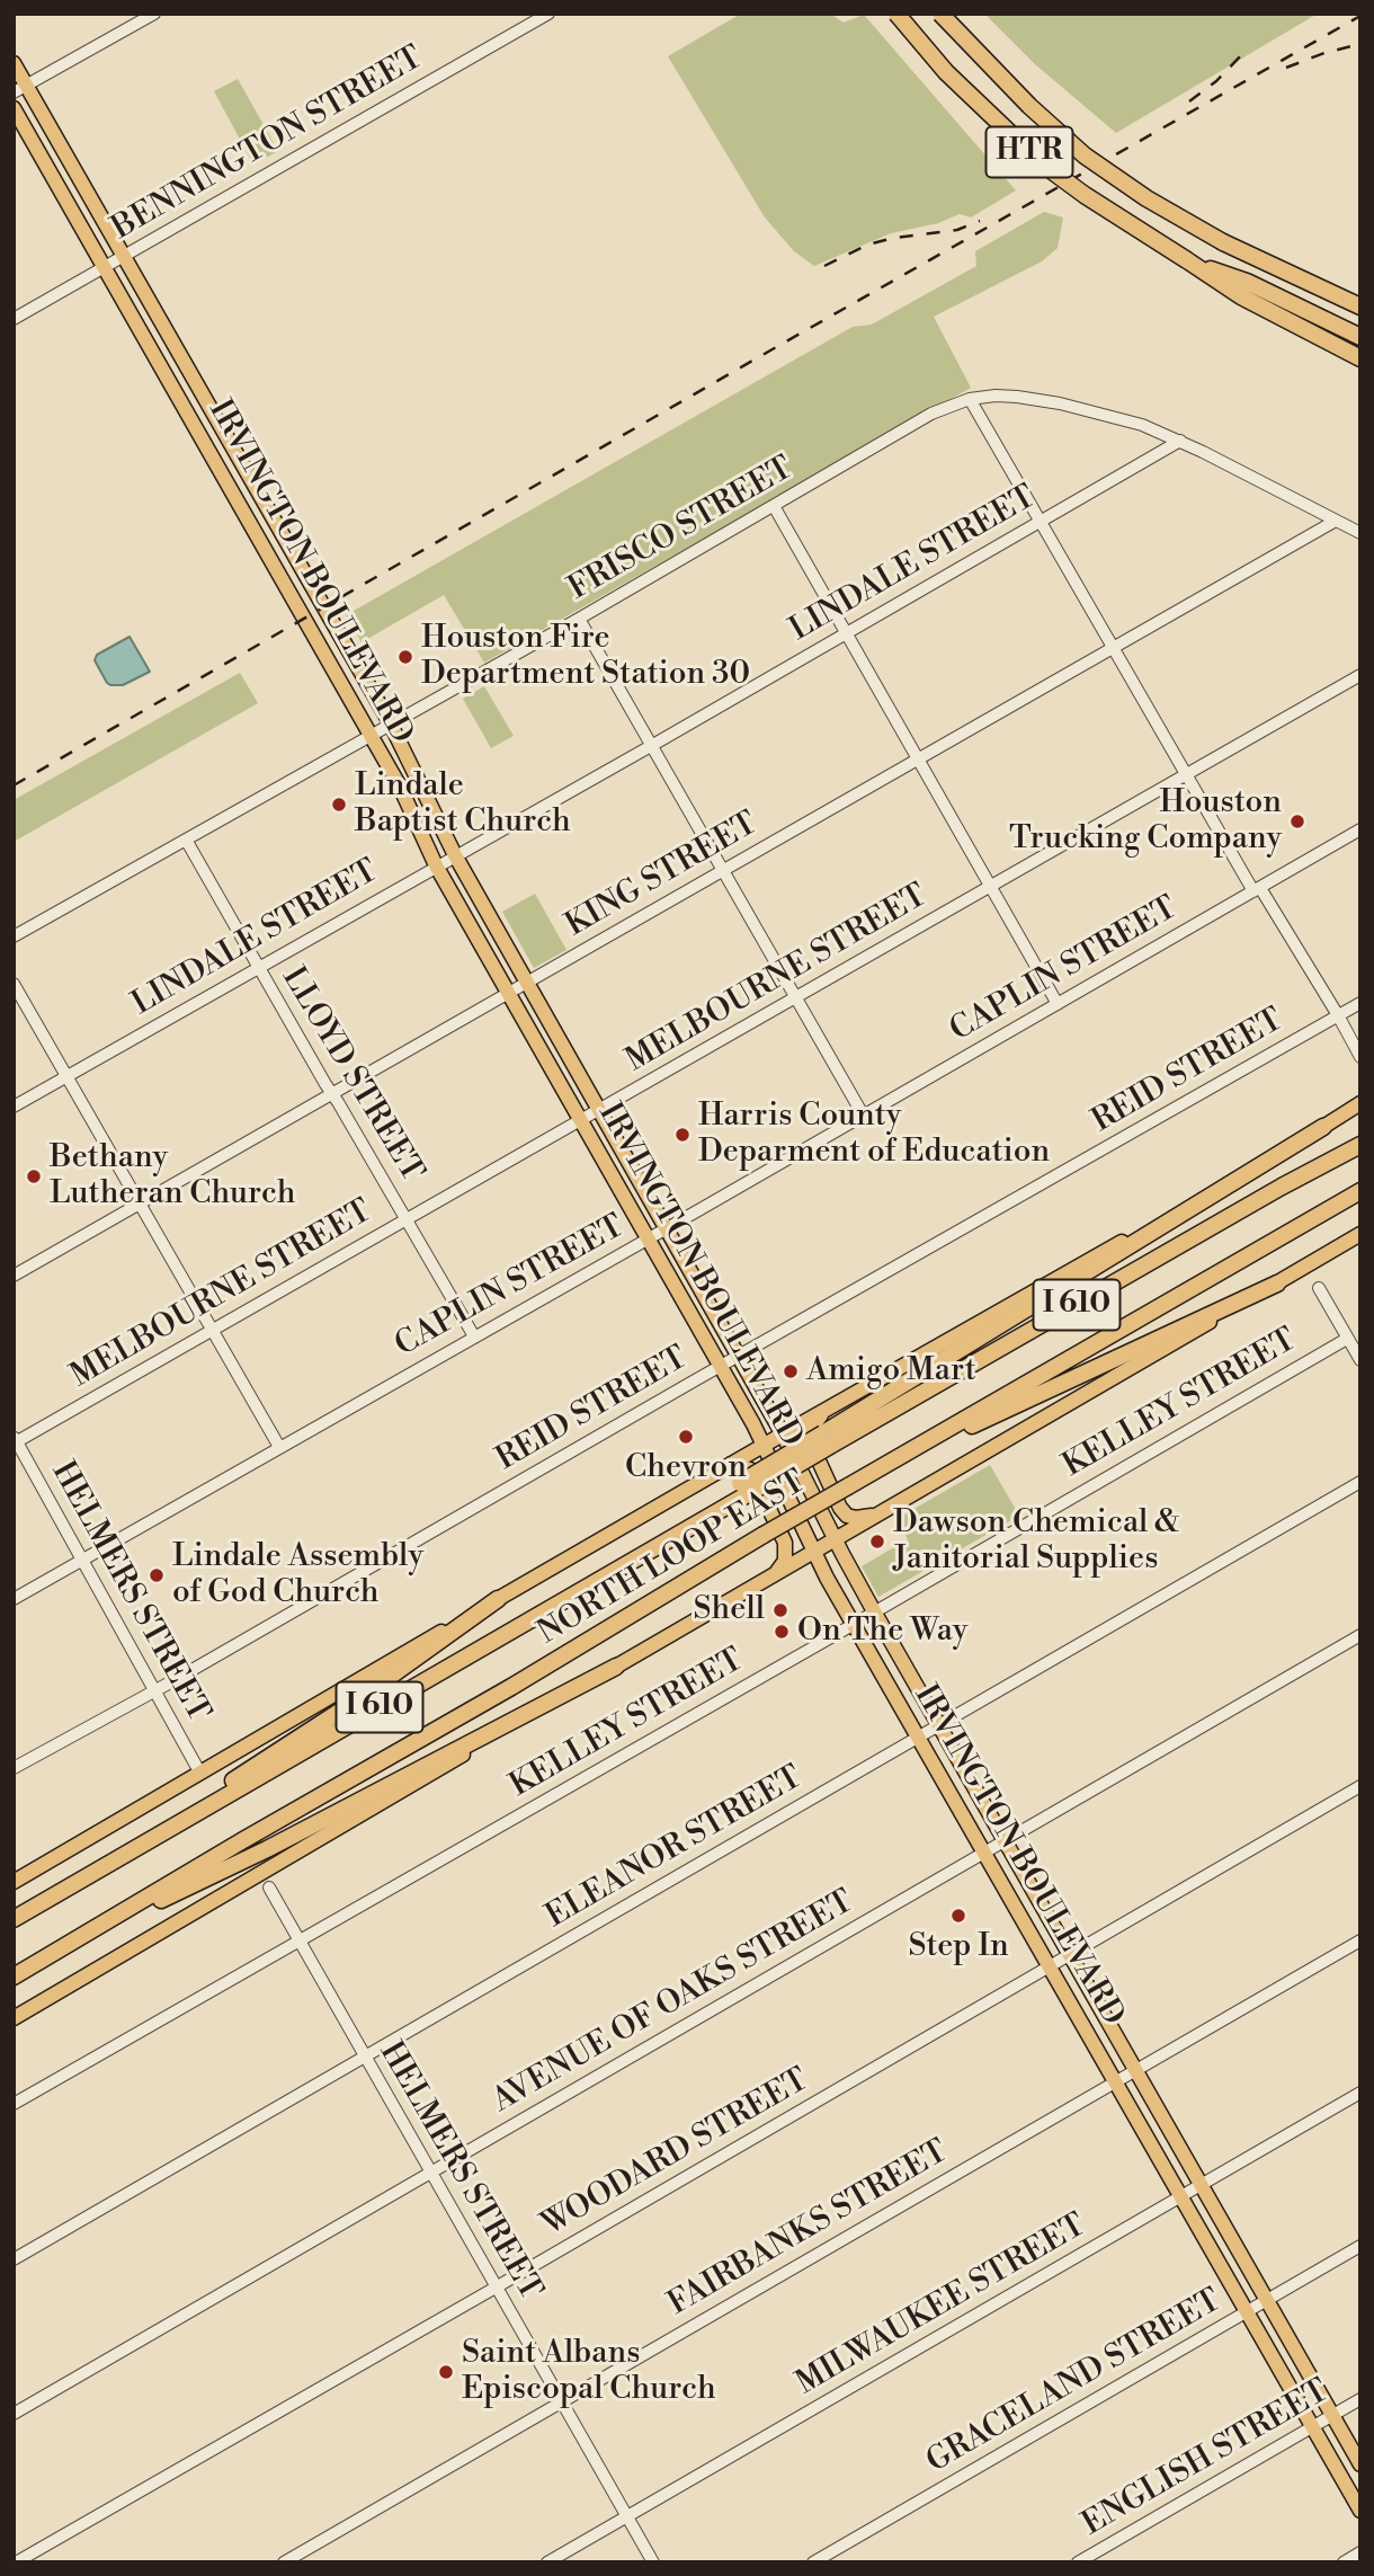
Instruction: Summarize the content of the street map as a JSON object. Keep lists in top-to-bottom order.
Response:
{
  "streets": {
    "highway": ["HTR", "I 610", "NORTH LOOP EAST"],
    "main road": ["IRVINGTON BOULEVARD"],
    "street": [
      "BENNINGTON STREET",
      "FRISCO STREET",
      "LINDALE STREET",
      "KING STREET",
      "CAPLIN STREET",
      "MELBOURNE STREET",
      "REID STREET",
      "LLOYD STREET",
      "KELLEY STREET",
      "HELMERS STREET",
      "ELEANOR STREET",
      "AVENUE OF OAKS STREET",
      "WOODARD STREET",
      "FAIRBANKS STREET",
      "MILWAUKEE STREET",
      "GRACELAND STREET",
      "ENGLISH STREET"
    ]
  },
  "crossings": [
    ["BENNINGTON STREET", "IRVINGTON BOULEVARD"],
    ["FRISCO STREET", "LINDALE STREET"],
    ["FRISCO STREET", "IRVINGTON BOULEVARD"],
    ["FRISCO STREET", "KING STREET"],
    ["FRISCO STREET", "LLOYD STREET"],
    ["LINDALE STREET", "IRVINGTON BOULEVARD"],
    ["LINDALE STREET", "LLOYD STREET"],
    ["IRVINGTON BOULEVARD", "KING STREET"],
    ["IRVINGTON BOULEVARD", "CAPLIN STREET"],
    ["IRVINGTON BOULEVARD", "MELBOURNE STREET"],
    ["IRVINGTON BOULEVARD", "REID STREET"],
    ["IRVINGTON BOULEVARD", "KELLEY STREET"],
    ["IRVINGTON BOULEVARD", "ELEANOR STREET"],
    ["IRVINGTON BOULEVARD", "AVENUE OF OAKS STREET"],
    ["IRVINGTON BOULEVARD", "WOODARD STREET"],
    ["IRVINGTON BOULEVARD", "FAIRBANKS STREET"],
    ["IRVINGTON BOULEVARD", "MILWAUKEE STREET"],
    ["IRVINGTON BOULEVARD", "GRACELAND STREET"],
    ["IRVINGTON BOULEVARD", "ENGLISH STREET"],
    ["KING STREET", "LLOYD STREET"],
    ["CAPLIN STREET", "LLOYD STREET"],
    ["CAPLIN STREET", "HELMERS STREET"],
    ["MELBOURNE STREET", "LLOYD STREET"],
    ["MELBOURNE STREET", "HELMERS STREET"],
    ["REID STREET", "HELMERS STREET"],
    ["KELLEY STREET", "HELMERS STREET"],
    ["HELMERS STREET", "ELEANOR STREET"],
    ["HELMERS STREET", "AVENUE OF OAKS STREET"],
    ["HELMERS STREET", "WOODARD STREET"],
    ["HELMERS STREET", "FAIRBANKS STREET"],
    ["HELMERS STREET", "MILWAUKEE STREET"]
  ],
  "places": [
    "Houston Fire Department Station 30",
    "Lindale Baptist Church",
    "Houston Trucking Company",
    "Harris County Deparment of Education",
    "Bethany Lutheran Church",
    "Amigo Mart",
    "Chevron",
    "Dawson Chemical & Janitorial Supplies",
    "Lindale Assembly of God Church",
    "Shell",
    "On The Way",
    "Step In",
    "Saint Albans Episcopal Church"
  ]
}
